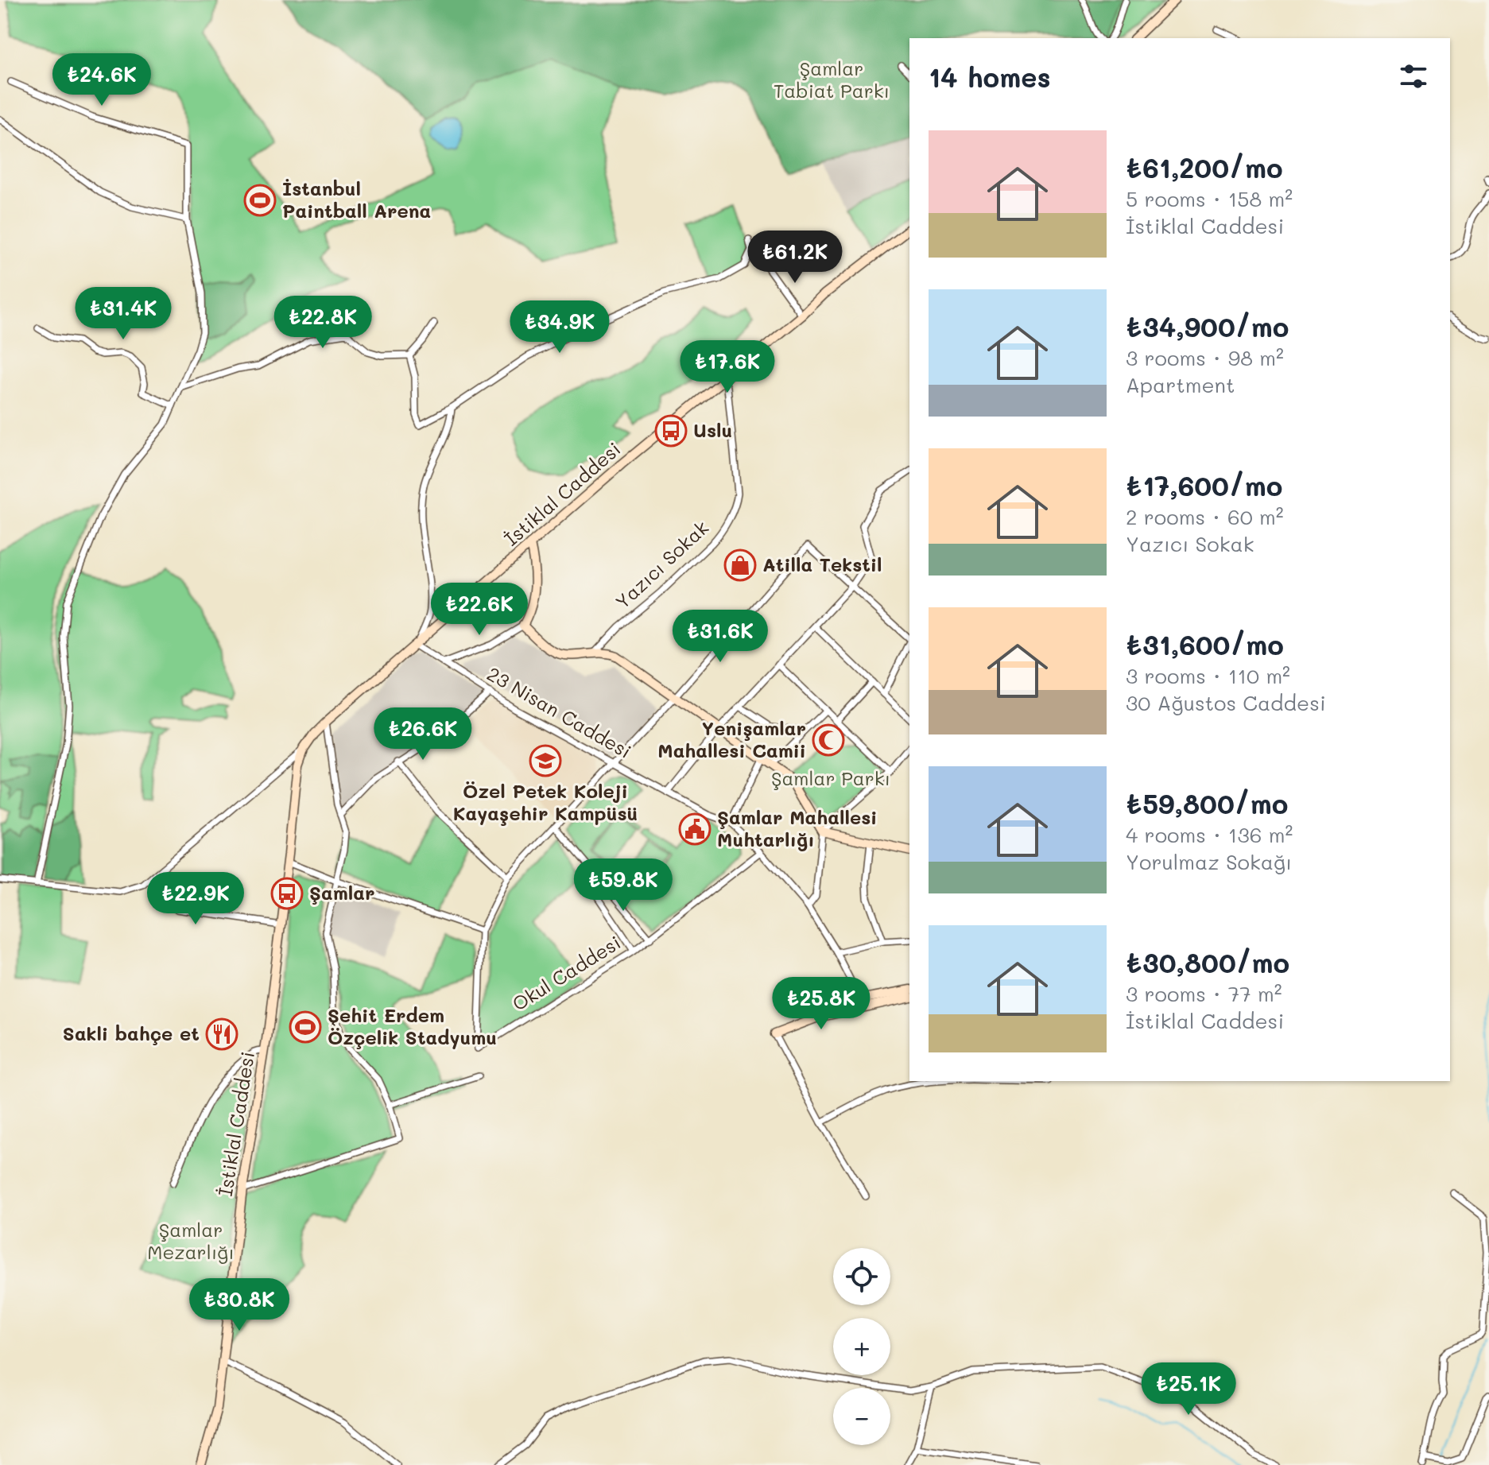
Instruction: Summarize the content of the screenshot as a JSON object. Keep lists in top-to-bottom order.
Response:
{
  "streets": {
    "main road": ["İstiklal Caddesi"],
    "street": ["Yazıcı Sokak", "23 Nisan Caddesi", "Okul Caddesi"]
  },
  "crossings": [
    ["İstiklal Caddesi", "Yazıcı Sokak"],
    ["İstiklal Caddesi", "23 Nisan Caddesi"],
    ["23 Nisan Caddesi", "Okul Caddesi"]
  ],
  "parks": ["Şamlar Tabiat Parkı", "Şamlar Parkı", "Şamlar Mezarlığı"],
  "places": {
    "sports": ["İstanbul Paintball Arena", "Şehit Erdem Özçelik Stadyumu"],
    "bus stop": ["Uslu", "Şamlar"],
    "shop": ["Atilla Tekstil"],
    "mosque": ["Yenişamlar Mahallesi Camii"],
    "school or university": ["Özel Petek Koleji Kayaşehir Kampüsü"],
    "public building": ["Şamlar Mahallesi Muhtarlığı"],
    "restaurant": ["Sakli bahçe et"]
  },
  "page": {
    "heading": "14 homes",
    "price": [
      "₺24.6K",
      "₺61.2K",
      "₺31.4K",
      "₺22.8K",
      "₺34.9K",
      "₺17.6K",
      "₺22.6K",
      "₺31.6K",
      "₺26.6K",
      "₺59.8K",
      "₺22.9K",
      "₺25.8K",
      "₺30.8K",
      "₺25.1K"
    ],
    "list": [
      {
        "name": "₺61,200/mo",
        "note": "5 rooms · 158 m² · İstiklal Caddesi"
      },
      {
        "name": "₺34,900/mo",
        "note": "3 rooms · 98 m² · Apartment"
      },
      {
        "name": "₺17,600/mo",
        "note": "2 rooms · 60 m² · Yazıcı Sokak"
      },
      {
        "name": "₺31,600/mo",
        "note": "3 rooms · 110 m² · 30 Ağustos Caddesi"
      },
      {
        "name": "₺59,800/mo",
        "note": "4 rooms · 136 m² · Yorulmaz Sokağı"
      },
      {
        "name": "₺30,800/mo",
        "note": "3 rooms · 77 m² · İstiklal Caddesi"
      }
    ],
    "map_buttons": ["+", "−"]
  }
}
